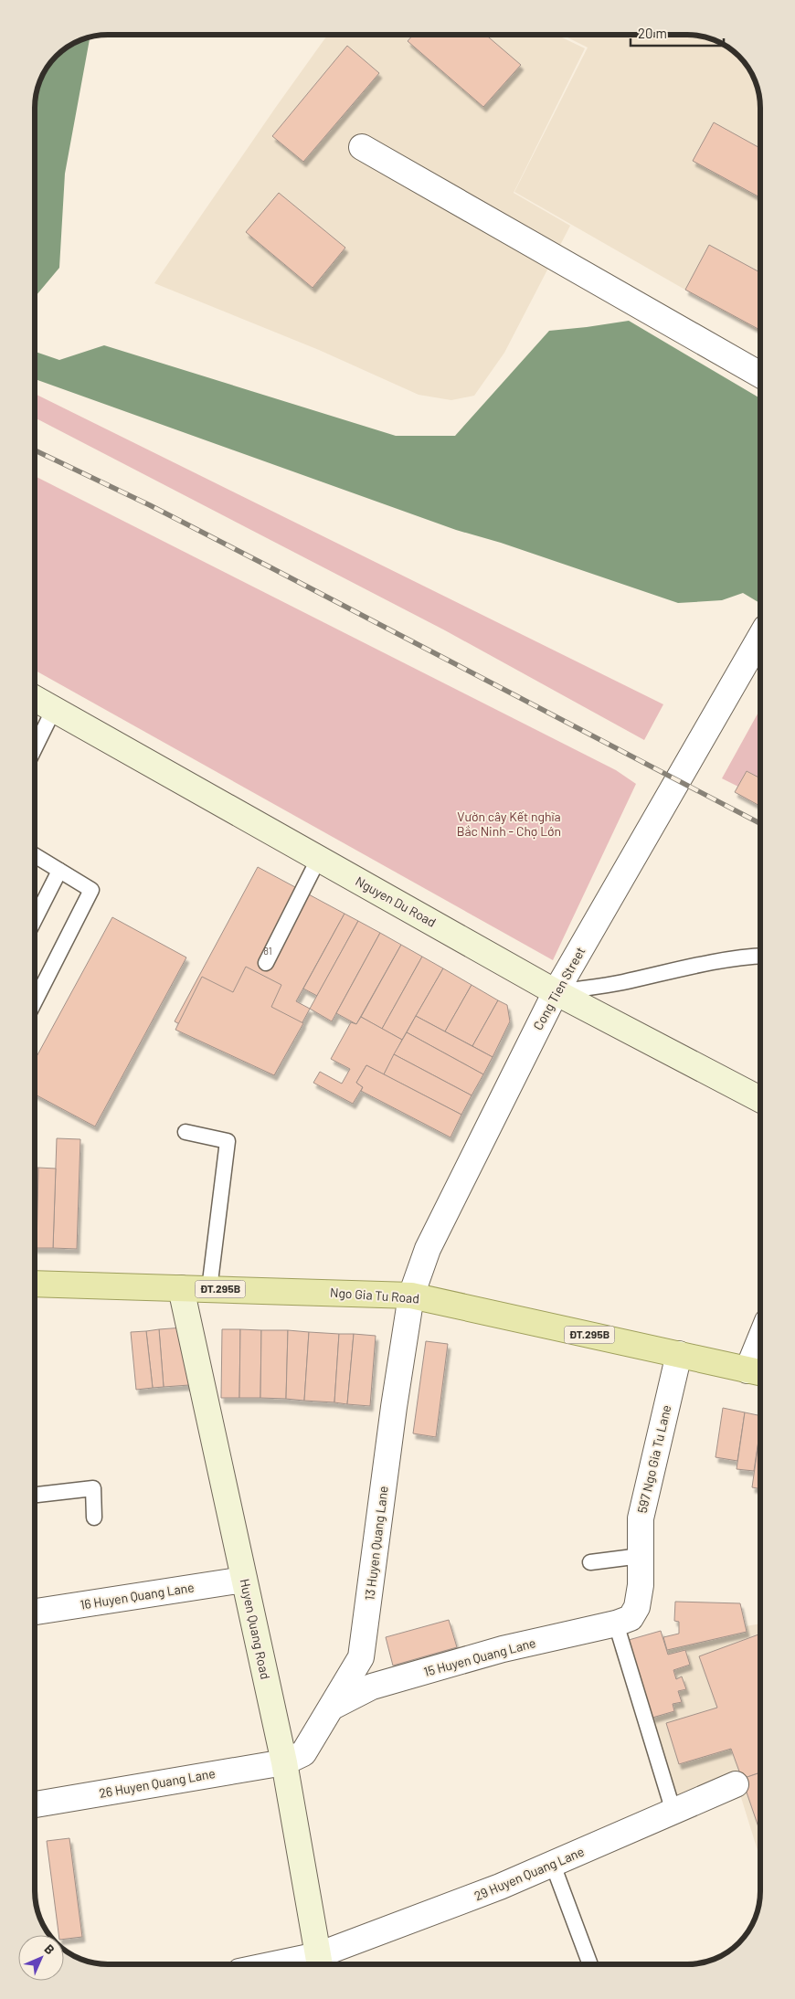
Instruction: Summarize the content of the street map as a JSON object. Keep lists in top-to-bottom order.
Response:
{
  "streets": {
    "main road": [
      "Nguyen Du Road",
      "ĐT.295B",
      "Ngo Gia Tu Road",
      "Huyen Quang Road"
    ],
    "street": [
      "Cong Tien Street",
      "597 Ngo Gia Tu Lane",
      "13 Huyen Quang Lane",
      "16 Huyen Quang Lane",
      "15 Huyen Quang Lane",
      "26 Huyen Quang Lane",
      "29 Huyen Quang Lane"
    ]
  },
  "crossings": [
    ["Nguyen Du Road", "Cong Tien Street"],
    ["Cong Tien Street", "Ngo Gia Tu Road"],
    ["Cong Tien Street", "13 Huyen Quang Lane"],
    ["Ngo Gia Tu Road", "597 Ngo Gia Tu Lane"],
    ["Ngo Gia Tu Road", "13 Huyen Quang Lane"],
    ["Ngo Gia Tu Road", "Huyen Quang Road"],
    ["597 Ngo Gia Tu Lane", "15 Huyen Quang Lane"],
    ["13 Huyen Quang Lane", "Huyen Quang Road"],
    ["13 Huyen Quang Lane", "15 Huyen Quang Lane"],
    ["13 Huyen Quang Lane", "26 Huyen Quang Lane"],
    ["16 Huyen Quang Lane", "Huyen Quang Road"],
    ["Huyen Quang Road", "26 Huyen Quang Lane"],
    ["Huyen Quang Road", "29 Huyen Quang Lane"]
  ],
  "parks": ["Vườn cây Kết nghĩa Bắc Ninh - Chợ Lớn"],
  "house_numbers": ["81"],
  "scale_bar": "20 m",
  "north": "top right"
}
